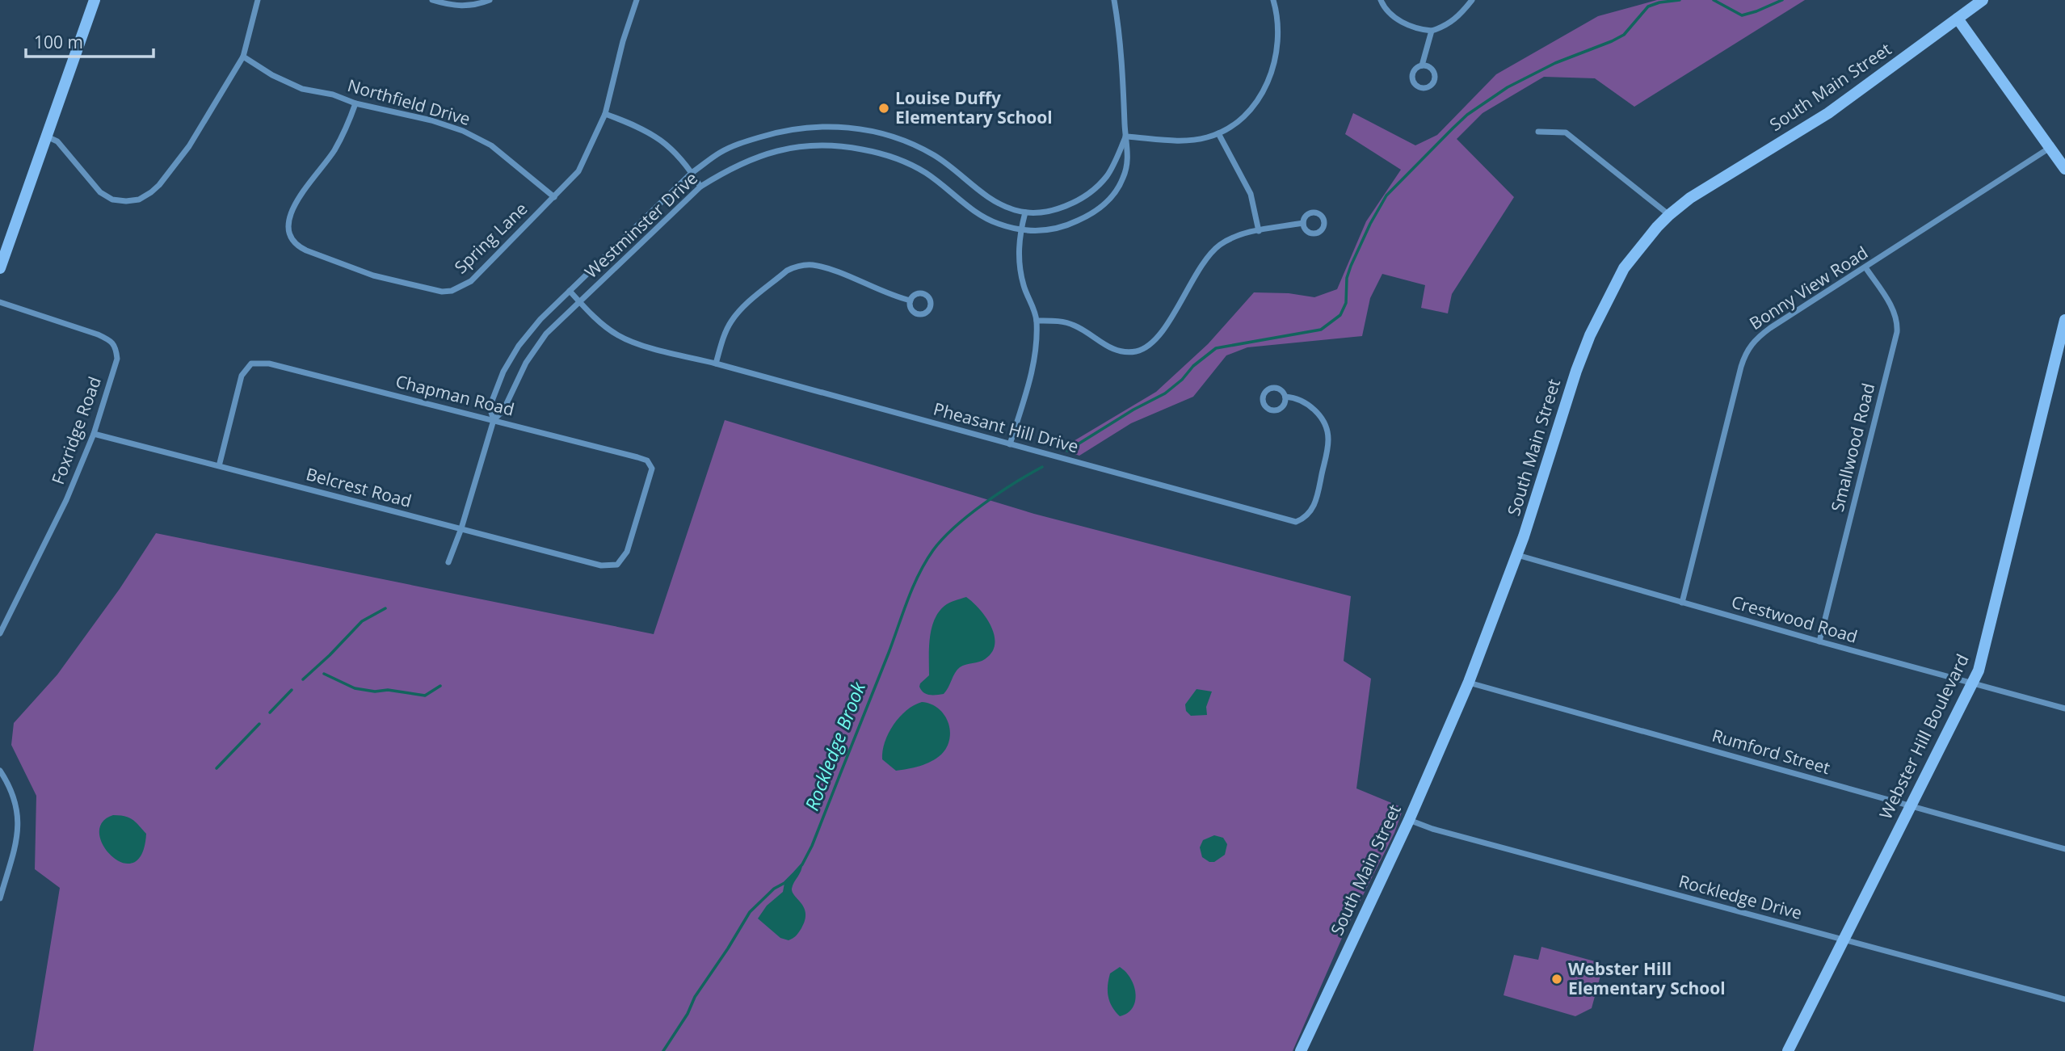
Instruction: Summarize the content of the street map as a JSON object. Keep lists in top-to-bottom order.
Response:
{
  "streets": {
    "main road": ["South Main Street", "Webster Hill Boulevard"],
    "street": [
      "Northfield Drive",
      "Westminster Drive",
      "Spring Lane",
      "Bonny View Road",
      "Chapman Road",
      "Pheasant Hill Drive",
      "Foxridge Road",
      "Smallwood Road",
      "Belcrest Road",
      "Crestwood Road",
      "Rumford Street",
      "Rockledge Drive"
    ]
  },
  "crossings": [
    ["South Main Street", "Crestwood Road"],
    ["South Main Street", "Rumford Street"],
    ["South Main Street", "Rockledge Drive"],
    ["Northfield Drive", "Spring Lane"],
    ["Westminster Drive", "Chapman Road"],
    ["Westminster Drive", "Pheasant Hill Drive"],
    ["Westminster Drive", "Belcrest Road"],
    ["Bonny View Road", "Smallwood Road"],
    ["Bonny View Road", "Crestwood Road"],
    ["Chapman Road", "Belcrest Road"],
    ["Foxridge Road", "Belcrest Road"],
    ["Smallwood Road", "Crestwood Road"],
    ["Crestwood Road", "Webster Hill Boulevard"],
    ["Webster Hill Boulevard", "Rumford Street"],
    ["Webster Hill Boulevard", "Rockledge Drive"]
  ],
  "water": ["Rockledge Brook"],
  "places": ["Louise Duffy Elementary School", "Webster Hill Elementary School"],
  "scale_bar": "100 m"
}
